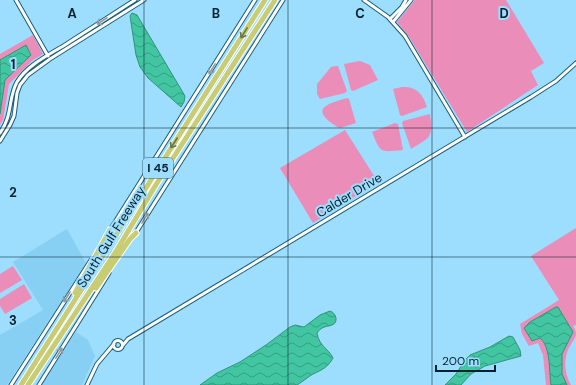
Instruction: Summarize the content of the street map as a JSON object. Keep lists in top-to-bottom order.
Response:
{
  "streets": {
    "highway": ["I 45", "South Gulf Freeway"],
    "street": ["Calder Drive"]
  },
  "scale_bar": "200 m",
  "grid": {
    "columns": [
      "A",
      "B",
      "C",
      "D"
    ],
    "rows": ["1", "2", "3"]
  }
}
